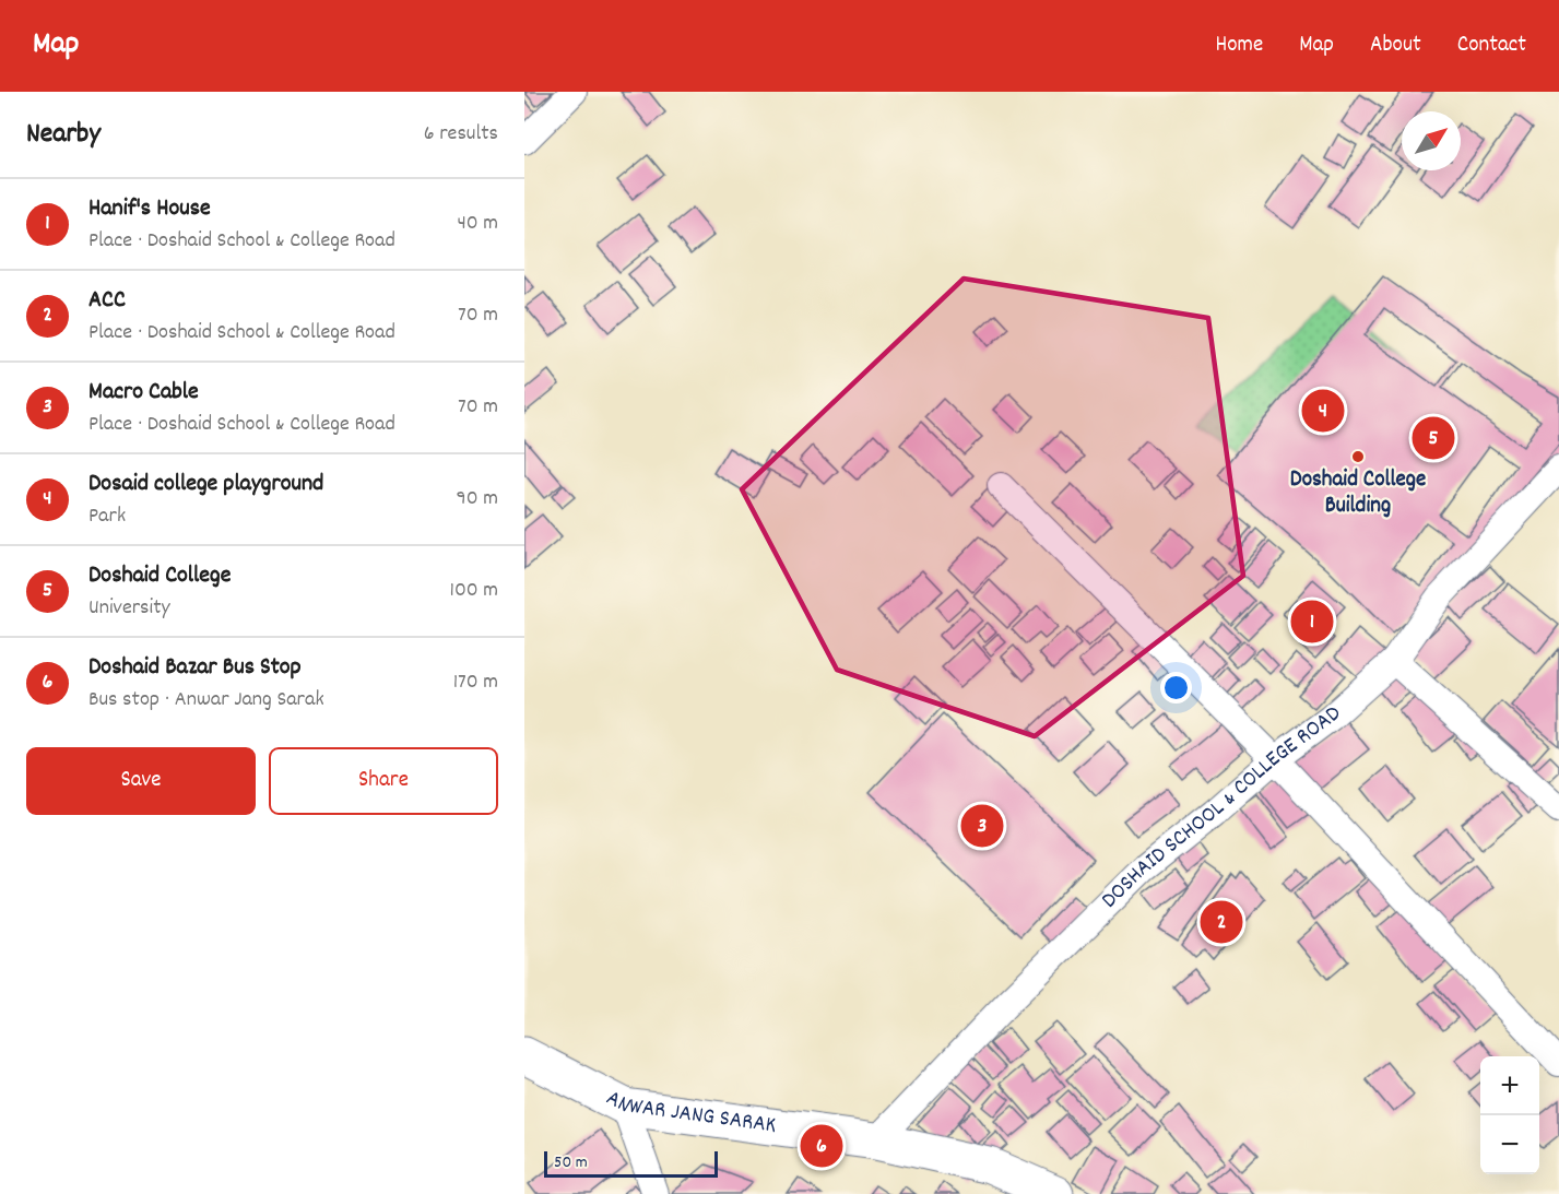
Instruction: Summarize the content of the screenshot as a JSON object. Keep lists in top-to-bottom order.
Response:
{
  "streets": {
    "main road": ["ANWAR JANG SARAK"],
    "street": ["DOSHAID SCHOOL & COLLEGE ROAD"]
  },
  "crossings": [
    ["DOSHAID SCHOOL & COLLEGE ROAD", "ANWAR JANG SARAK"]
  ],
  "places": ["Doshaid College Building"],
  "scale_bar": "50 m",
  "north": "top right",
  "page": {
    "header": "Map",
    "nav": [
      "Home",
      "Map",
      "About",
      "Contact"
    ],
    "heading": ["Nearby", "6 results"],
    "list": [
      {
        "mark": "1",
        "name": "Hanif's House",
        "note": "Place · Doshaid School & College Road",
        "value": "40 m"
      },
      {
        "mark": "2",
        "name": "ACC",
        "note": "Place · Doshaid School & College Road",
        "value": "70 m"
      },
      {
        "mark": "3",
        "name": "Macro Cable",
        "note": "Place · Doshaid School & College Road",
        "value": "70 m"
      },
      {
        "mark": "4",
        "name": "Dosaid college playground",
        "note": "Park",
        "value": "90 m"
      },
      {
        "mark": "5",
        "name": "Doshaid College",
        "note": "University",
        "value": "100 m"
      },
      {
        "mark": "6",
        "name": "Doshaid Bazar Bus Stop",
        "note": "Bus stop · Anwar Jang Sarak",
        "value": "170 m"
      }
    ],
    "pins": [
      "4",
      "5",
      "1",
      "3",
      "2",
      "6"
    ],
    "buttons": ["Save", "Share"],
    "map_buttons": ["+", "−"],
    "scale": "50 m"
  }
}
